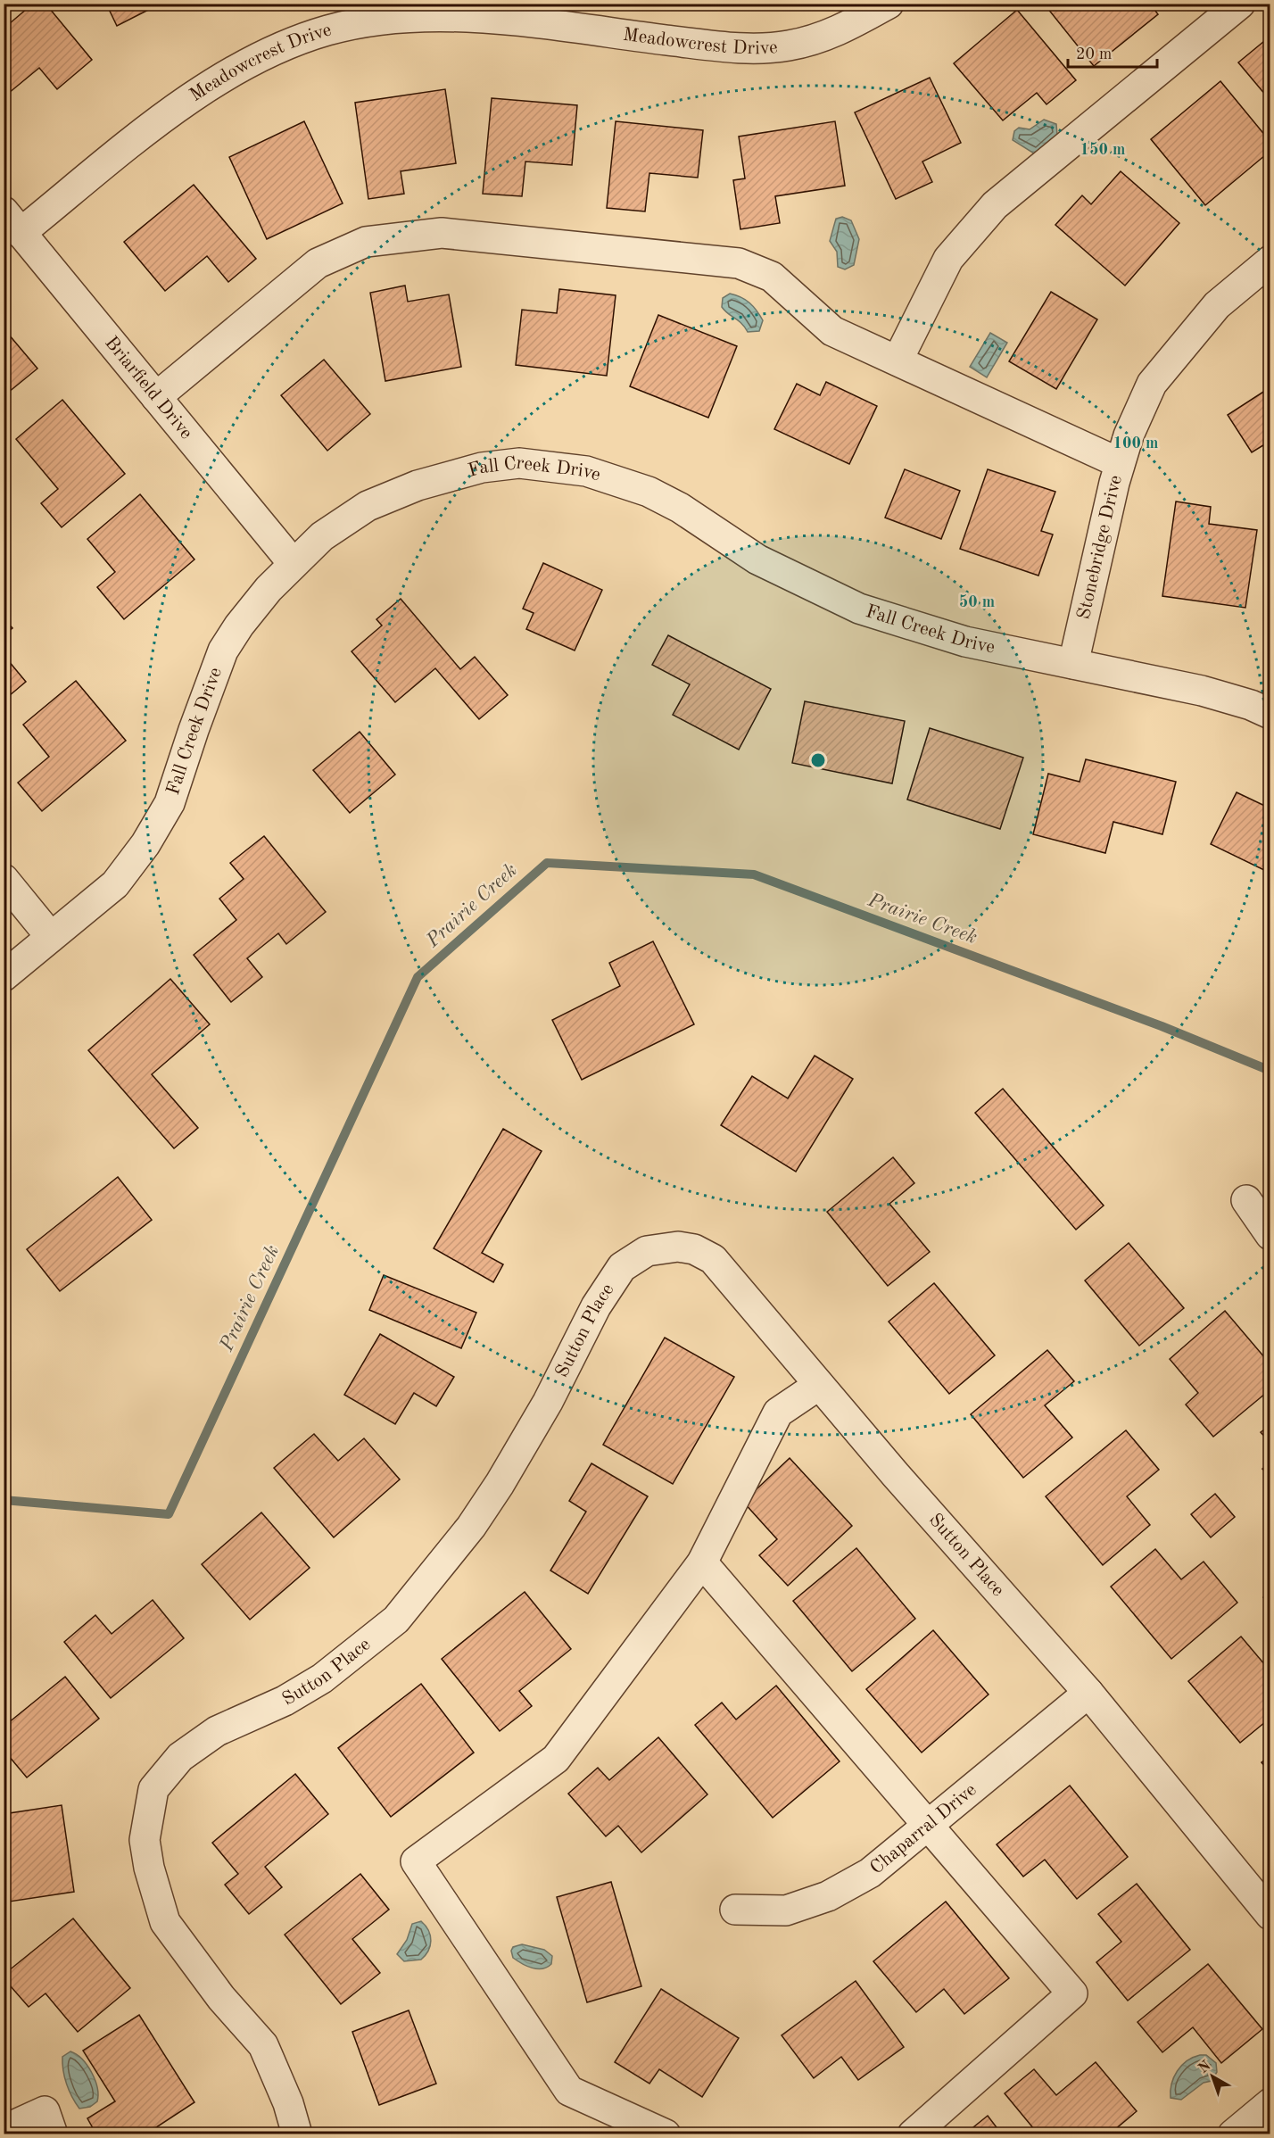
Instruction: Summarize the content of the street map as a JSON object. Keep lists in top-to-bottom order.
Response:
{
  "streets": {
    "street": [
      "Meadowcrest Drive",
      "Briarfield Drive",
      "Fall Creek Drive",
      "Stonebridge Drive",
      "Sutton Place",
      "Chaparral Drive"
    ]
  },
  "crossings": [
    ["Meadowcrest Drive", "Briarfield Drive"],
    ["Briarfield Drive", "Fall Creek Drive"],
    ["Fall Creek Drive", "Stonebridge Drive"],
    ["Sutton Place", "Chaparral Drive"]
  ],
  "water": ["Prairie Creek"],
  "scale_bar": "20 m",
  "north": "top left",
  "rings": ["150 m", "100 m", "50 m"]
}
